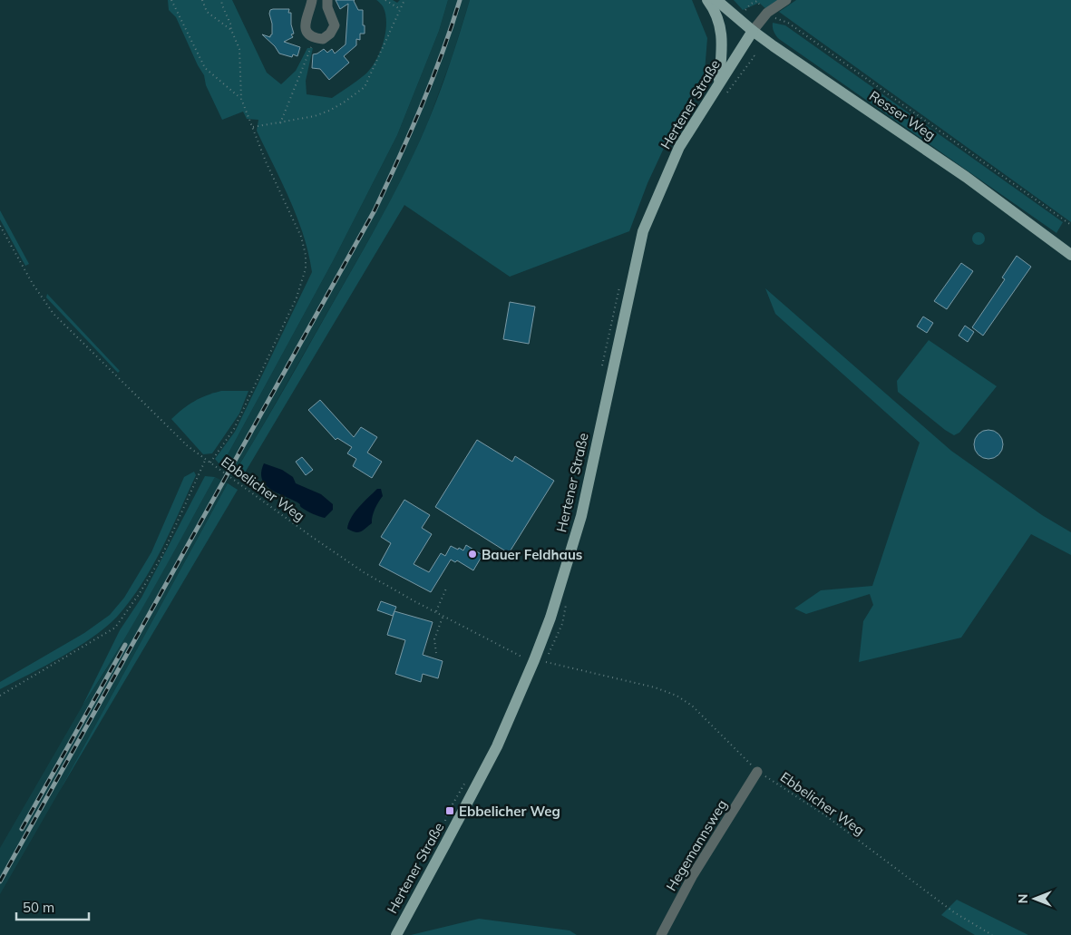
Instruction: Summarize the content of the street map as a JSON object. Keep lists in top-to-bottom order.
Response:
{
  "streets": {
    "main road": ["Hertener Straße", "Resser Weg"],
    "street": ["Hegemannsweg"],
    "path": ["Ebbelicher Weg"]
  },
  "crossings": [
    ["Hertener Straße", "Resser Weg"],
    ["Hertener Straße", "Ebbelicher Weg"],
    ["Ebbelicher Weg", "Hegemannsweg"]
  ],
  "places": {
    "other": ["Bauer Feldhaus"],
    "transit": ["Ebbelicher Weg"]
  },
  "scale_bar": "50 m",
  "north": "left"
}
